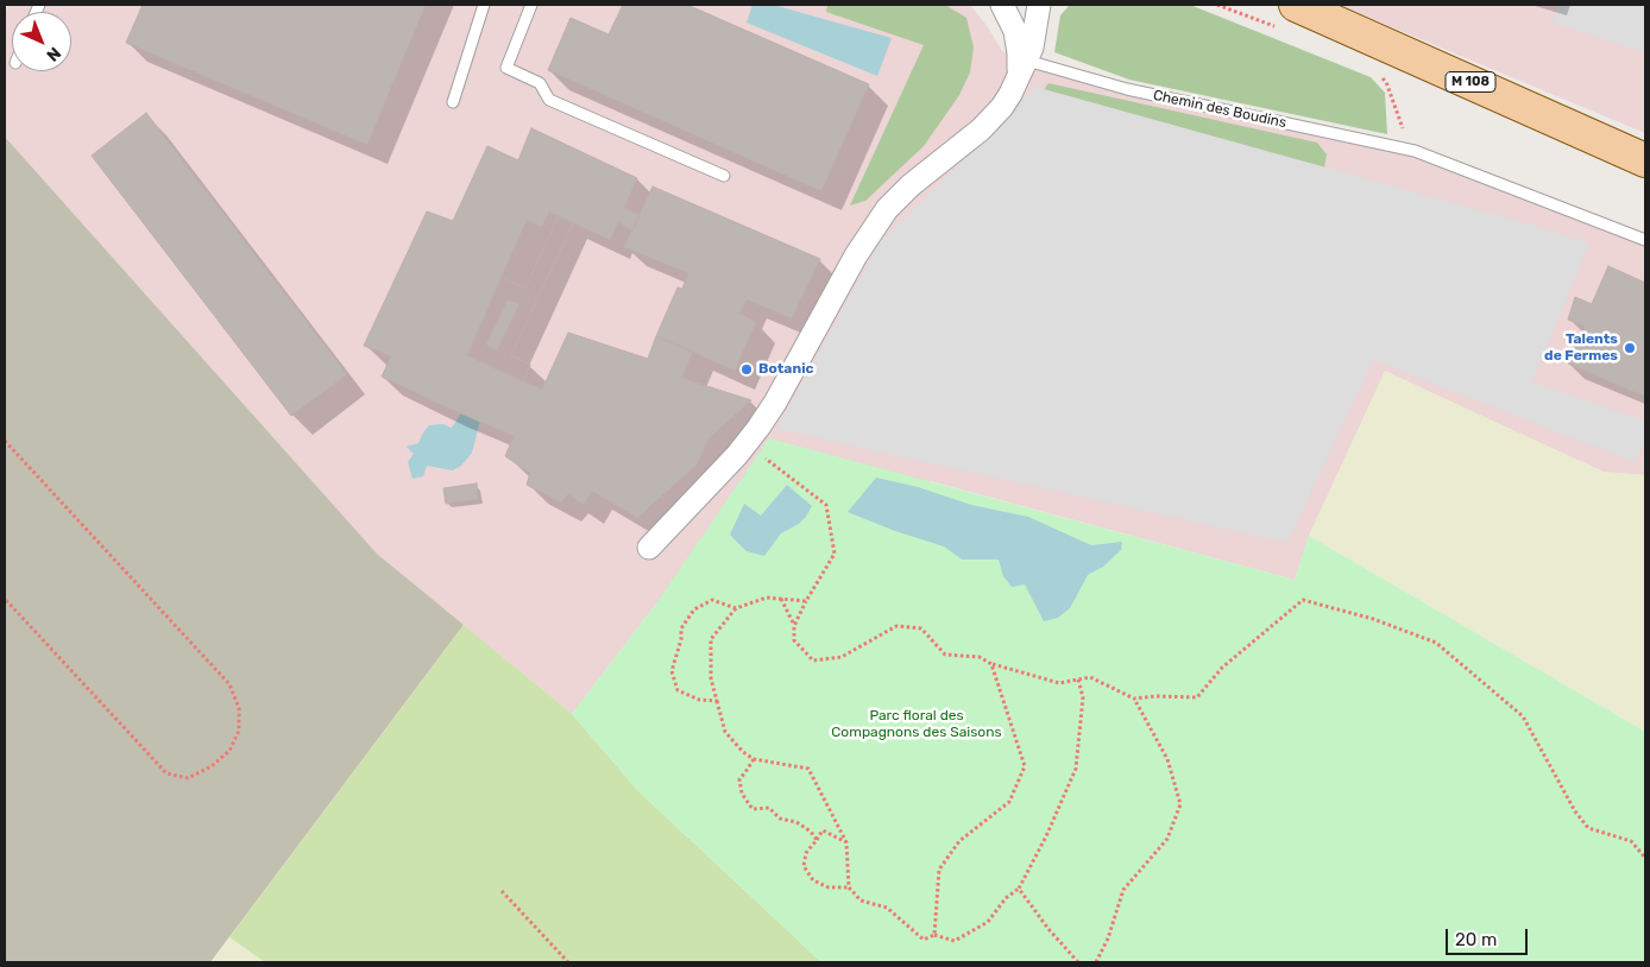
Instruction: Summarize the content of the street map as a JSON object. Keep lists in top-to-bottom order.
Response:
{
  "streets": {
    "main road": ["M 108"],
    "lane": ["Chemin des Boudins"]
  },
  "parks": ["Parc floral des Compagnons des Saisons"],
  "places": ["Talents de Fermes", "Botanic"],
  "scale_bar": "20 m",
  "north": "bottom right"
}
